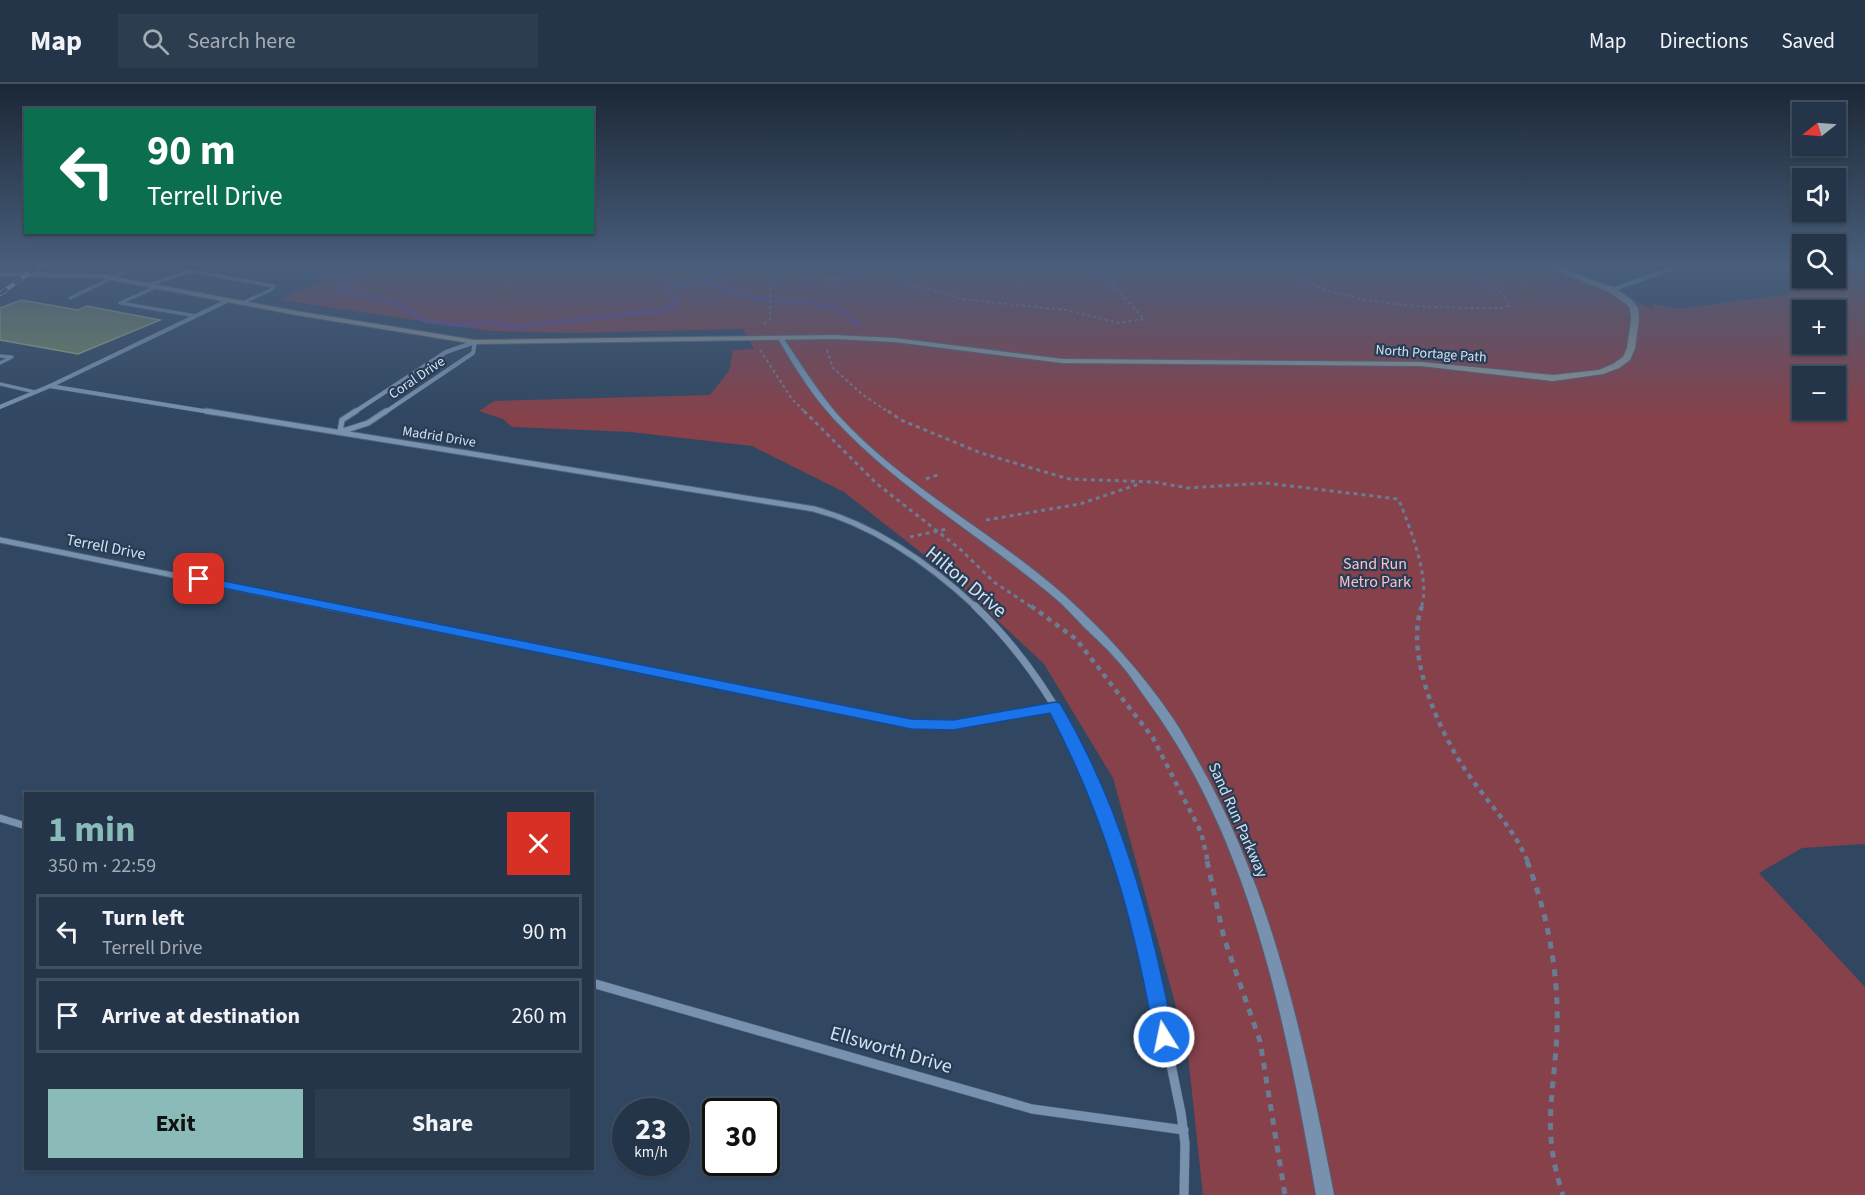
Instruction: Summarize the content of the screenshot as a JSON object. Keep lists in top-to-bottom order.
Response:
{
  "streets": {
    "main road": ["North Portage Path"],
    "street": [
      "Coral Drive",
      "Madrid Drive",
      "Terrell Drive",
      "Hilton Drive",
      "Sand Run Parkway",
      "Ellsworth Drive"
    ]
  },
  "crossings": [
    ["North Portage Path", "Coral Drive"],
    ["North Portage Path", "Sand Run Parkway"],
    ["Coral Drive", "Madrid Drive"],
    ["Madrid Drive", "Hilton Drive"],
    ["Terrell Drive", "Hilton Drive"],
    ["Hilton Drive", "Ellsworth Drive"]
  ],
  "parks": ["Sand Run Metro Park"],
  "north": "left",
  "page": {
    "header": "Map",
    "search": "Search here",
    "nav": ["Map", "Directions", "Saved"],
    "map_buttons": ["+", "−"],
    "turn": ["90 m", "Terrell Drive"],
    "heading": ["1 min", "350 m · 22:59"],
    "list": [
      {
        "name": "Turn left",
        "note": "Terrell Drive",
        "value": "90 m"
      },
      {
        "name": "Arrive at destination",
        "value": "260 m"
      }
    ],
    "buttons": ["Exit", "Share"],
    "speed": "23 km/h",
    "limit": "30"
  }
}
